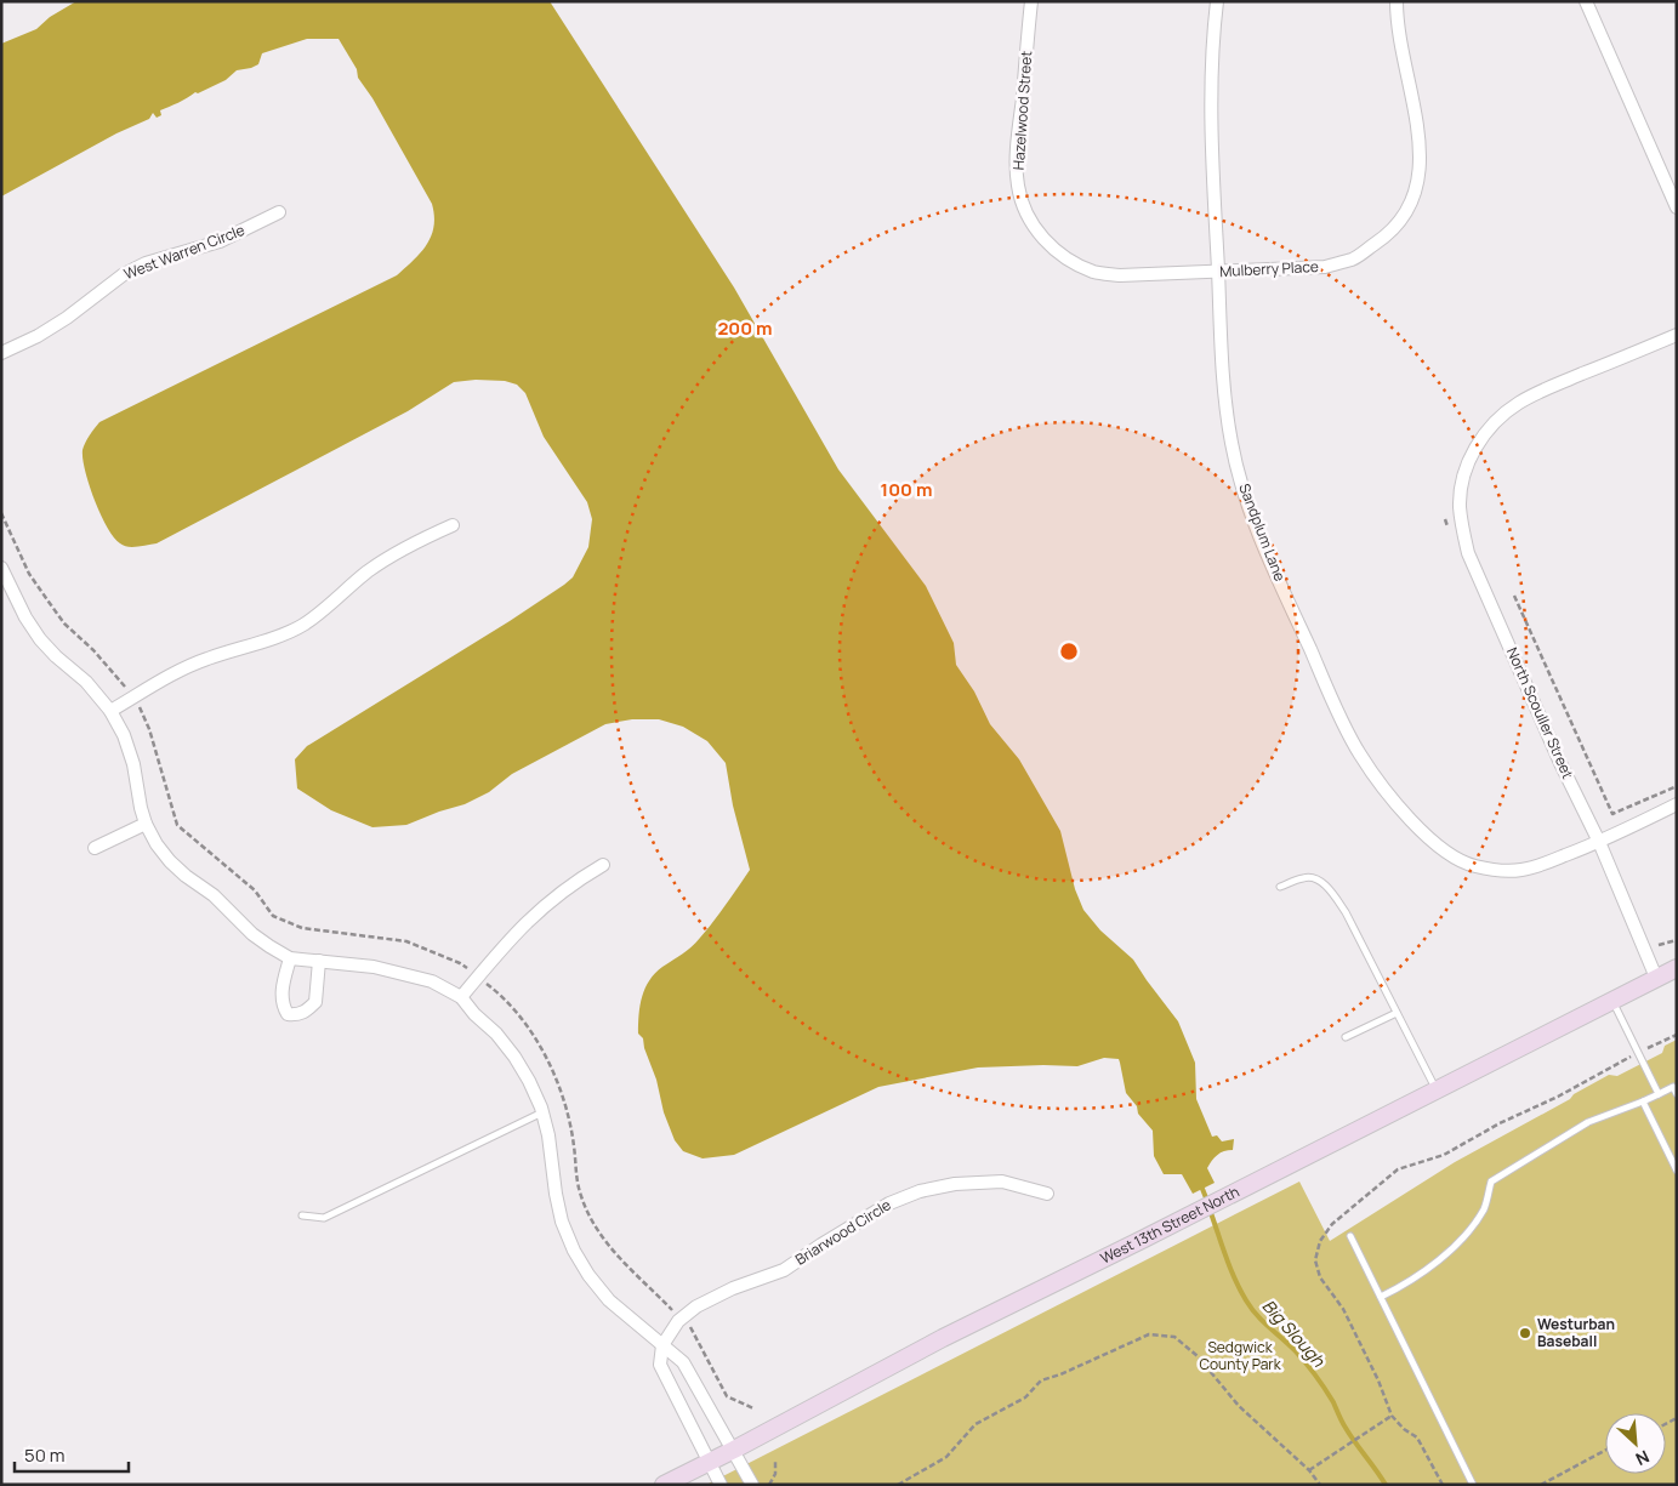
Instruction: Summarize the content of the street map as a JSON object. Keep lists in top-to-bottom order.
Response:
{
  "streets": {
    "street": [
      "Hazelwood Street",
      "West Warren Circle",
      "Mulberry Place",
      "Sandplum Lane",
      "North Scouller Street",
      "West 13th Street North",
      "Briarwood Circle"
    ]
  },
  "crossings": [
    ["Hazelwood Street", "Mulberry Place"],
    ["Mulberry Place", "Sandplum Lane"],
    ["Sandplum Lane", "North Scouller Street"],
    ["North Scouller Street", "West 13th Street North"]
  ],
  "water": ["Big Slough"],
  "parks": ["Sedgwick County Park"],
  "places": ["Westurban Baseball"],
  "scale_bar": "50 m",
  "north": "bottom right",
  "rings": ["200 m", "100 m"]
}
